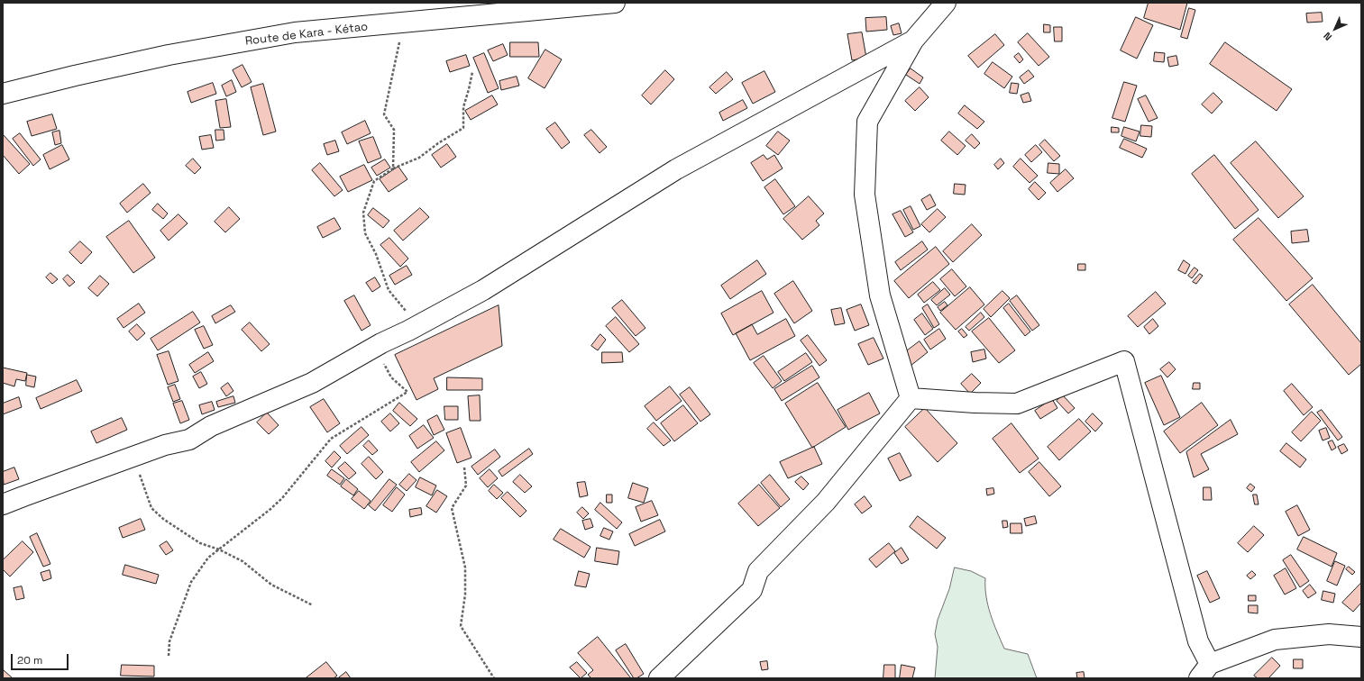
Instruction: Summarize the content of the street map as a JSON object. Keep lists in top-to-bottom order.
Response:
{
  "streets": {
    "street": ["Route de Kara - Kétao"]
  },
  "scale_bar": "20 m",
  "north": "bottom left"
}
